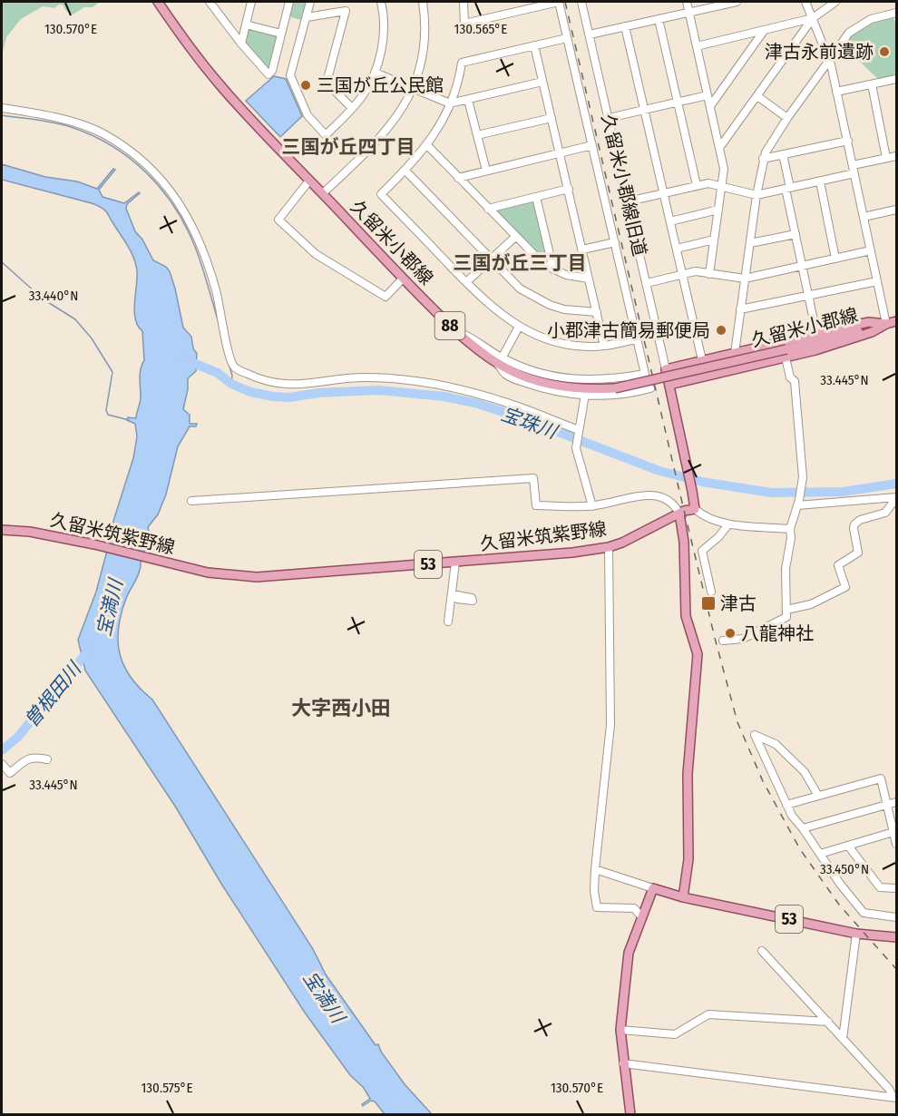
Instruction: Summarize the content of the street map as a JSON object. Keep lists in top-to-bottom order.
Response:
{
  "streets": {
    "main road": [
      "久留米小郡線",
      "88",
      "久留米筑紫野線",
      "53"
    ],
    "street": ["久留米小郡線旧道"]
  },
  "districts": ["三国が丘四丁目", "三国が丘三丁目", "大字西小田"],
  "water": ["宝珠川", "宝満川", "曽根田川"],
  "places": {
    "other": [
      "津古永前遺跡",
      "三国が丘公民館",
      "小郡津古簡易郵便局",
      "八龍神社"
    ],
    "transit": ["津古"]
  },
  "coordinates": [
    "130.570°E",
    "130.565°E",
    "33.440°N",
    "33.445°N",
    "33.450°N",
    "130.575°E"
  ]
}
